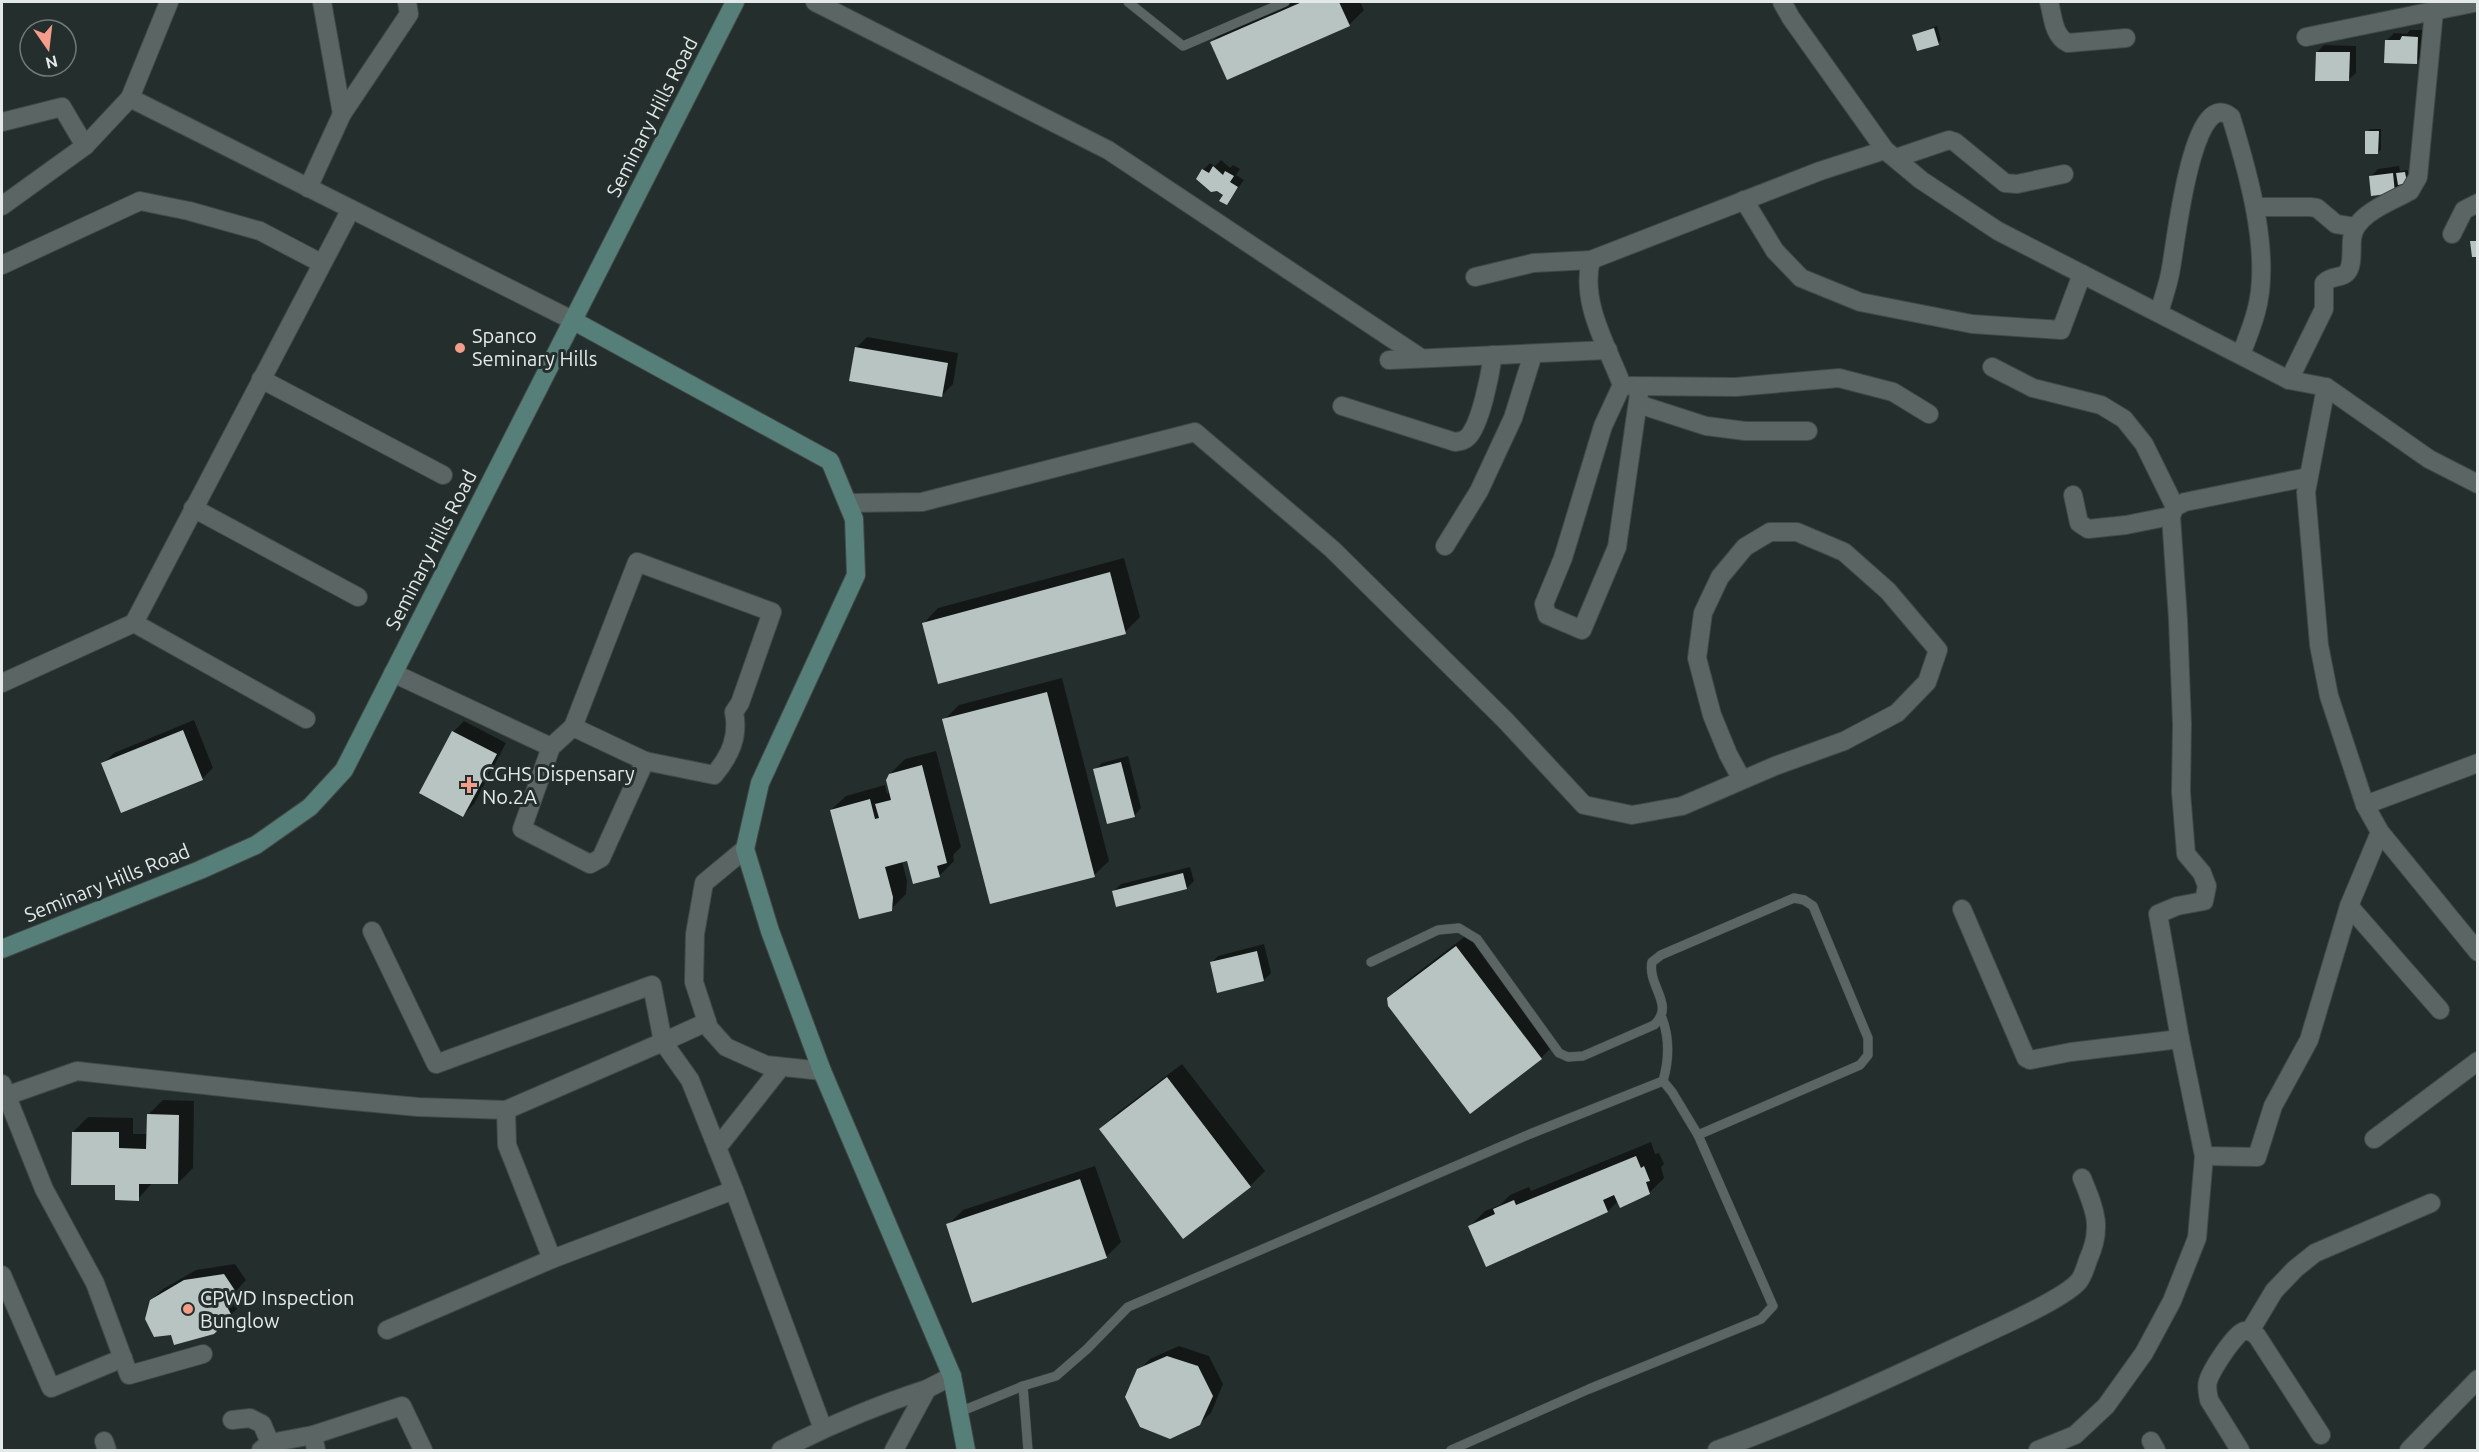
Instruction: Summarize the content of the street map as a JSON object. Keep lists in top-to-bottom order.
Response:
{
  "streets": {
    "street": ["Seminary Hills Road"]
  },
  "places": {
    "other": ["Spanco Seminary Hills", "CPWD Inspection Bunglow"],
    "health": ["CGHS Dispensary No.2A"]
  },
  "north": "bottom"
}
